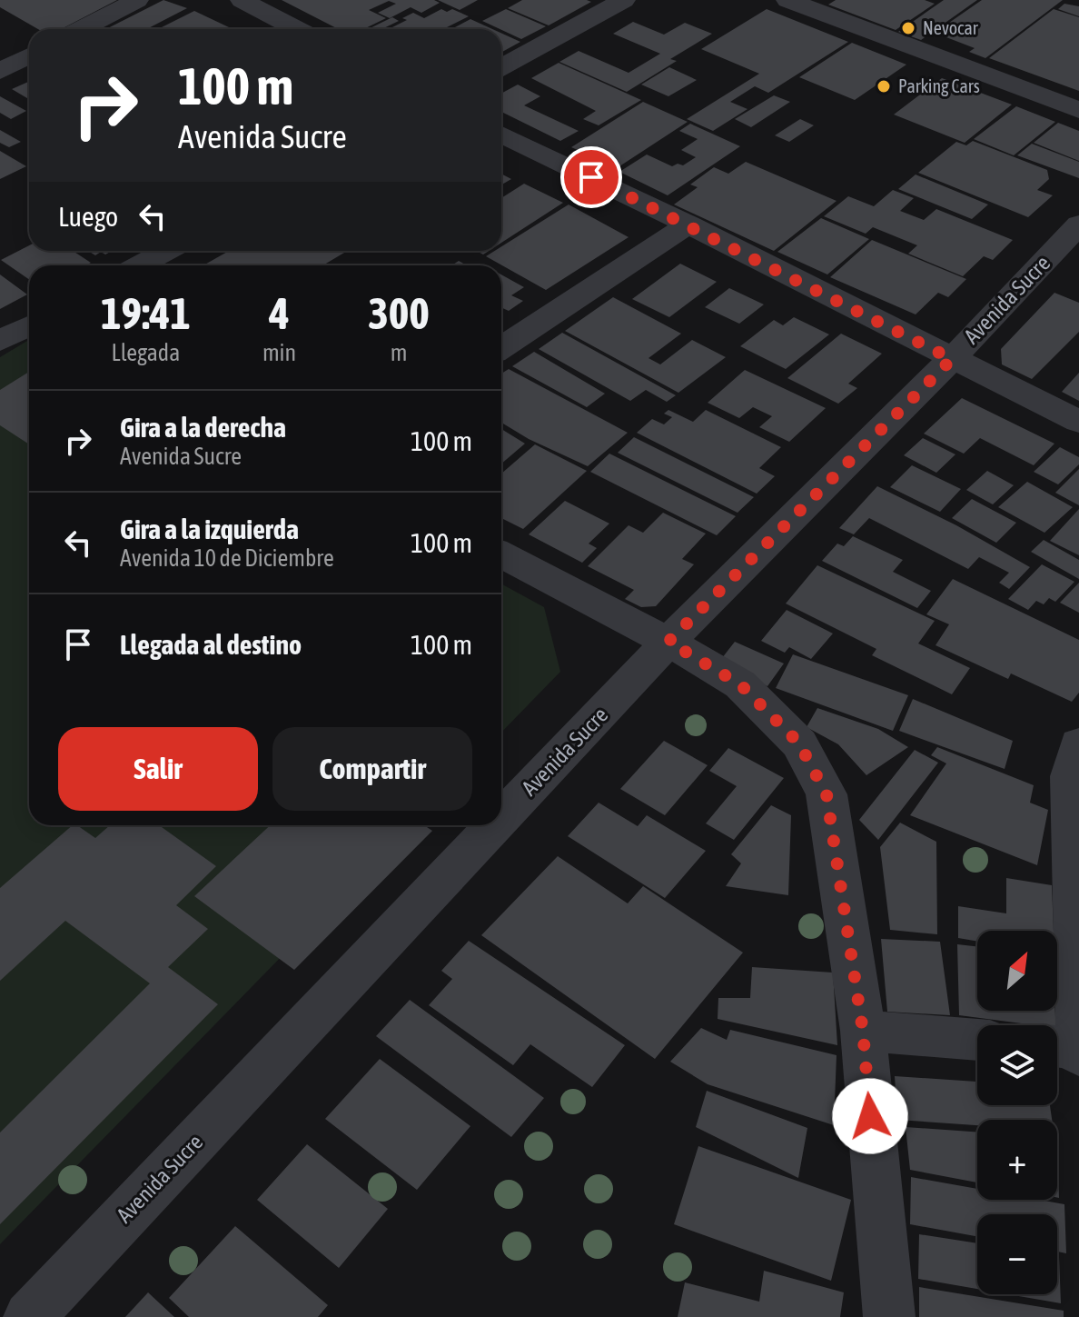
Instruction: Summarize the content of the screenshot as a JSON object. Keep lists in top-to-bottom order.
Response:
{
  "streets": {
    "street": ["Avenida Sucre"]
  },
  "places": ["Nevocar", "Parking Cars"],
  "north": "top right",
  "page": {
    "turn": ["100 m", "Avenida Sucre"],
    "then": "Luego",
    "eta": [
      "19:41",
      "Llegada",
      "4",
      "min",
      "300",
      "m"
    ],
    "list": [
      {
        "name": "Gira a la derecha",
        "note": "Avenida Sucre",
        "value": "100 m"
      },
      {
        "name": "Gira a la izquierda",
        "note": "Avenida 10 de Diciembre",
        "value": "100 m"
      },
      {
        "name": "Llegada al destino",
        "value": "100 m"
      }
    ],
    "buttons": ["Salir", "Compartir"],
    "map_buttons": ["+", "−"]
  }
}
